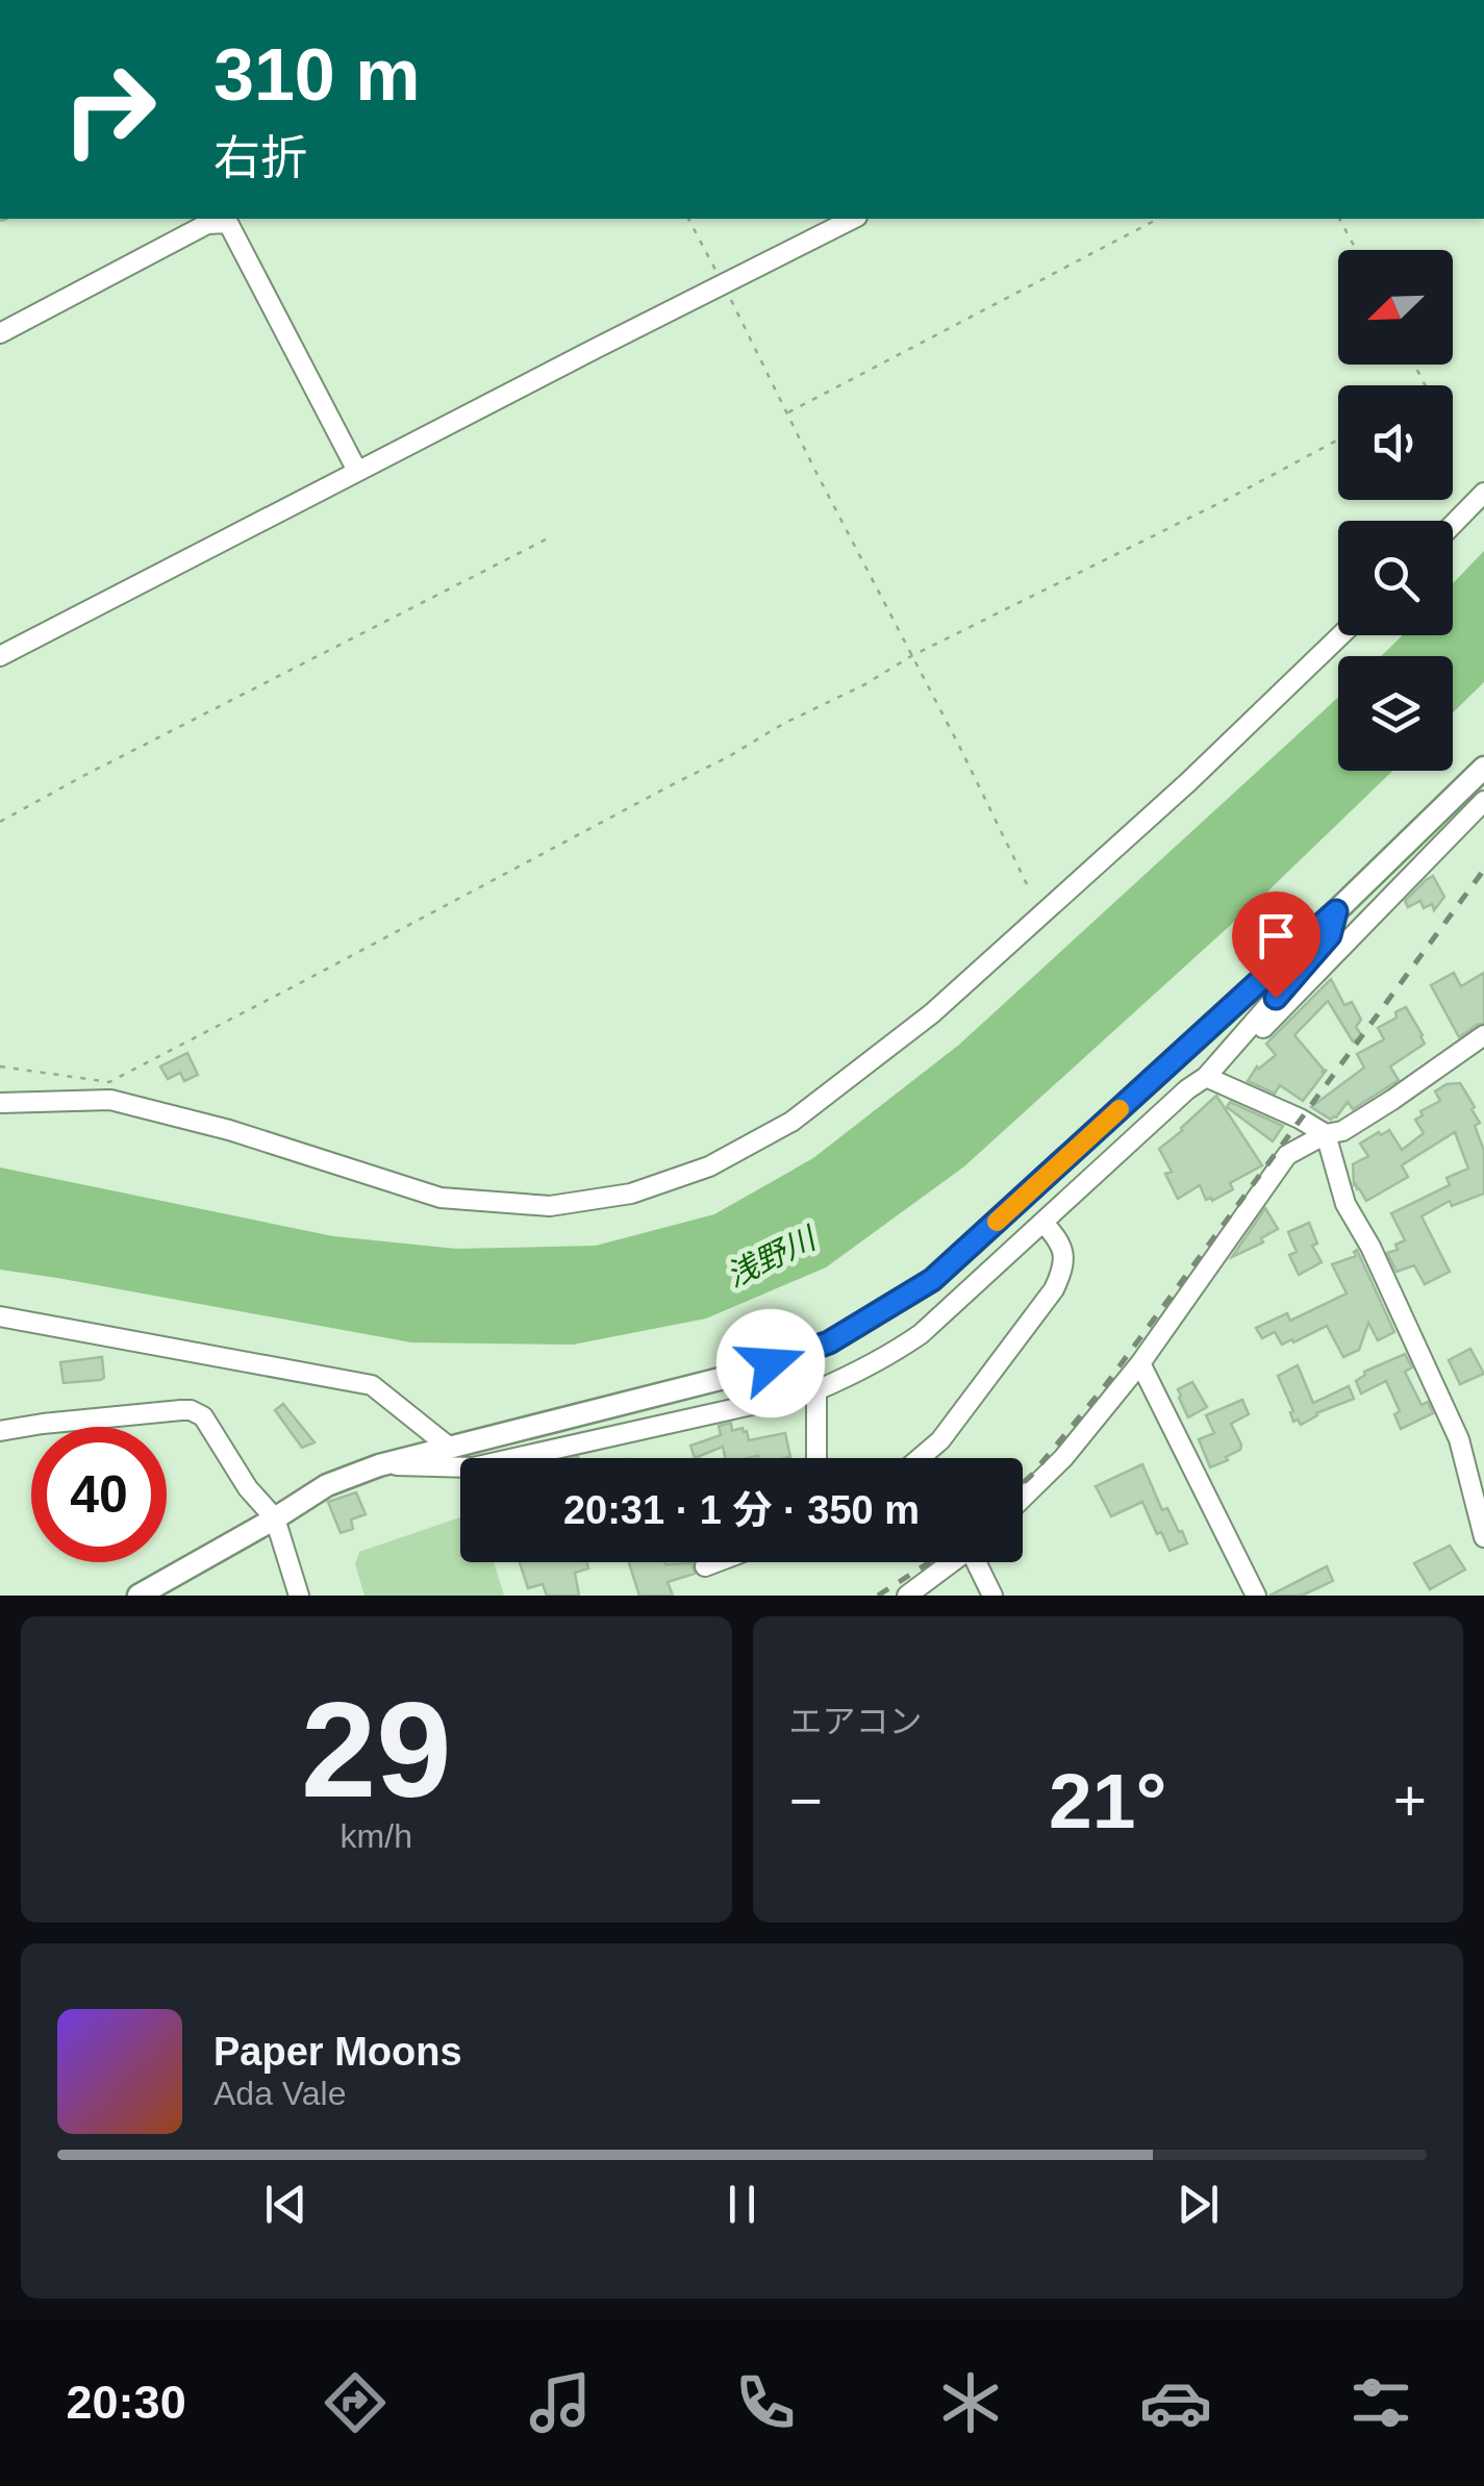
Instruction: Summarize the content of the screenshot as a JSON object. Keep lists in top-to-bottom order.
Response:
{
  "water": ["浅野川"],
  "north": "bottom left",
  "page": {
    "turn": ["310 m", "右折"],
    "limit": "40",
    "trip": "20:31 · 1 分 · 350 m",
    "tile": [
      ["29", "km/h"],
      "エアコン"
    ],
    "heat": ["−", "21°", "+"],
    "song": ["Paper Moons", "Ada Vale"],
    "tabs": "20:30"
  }
}
